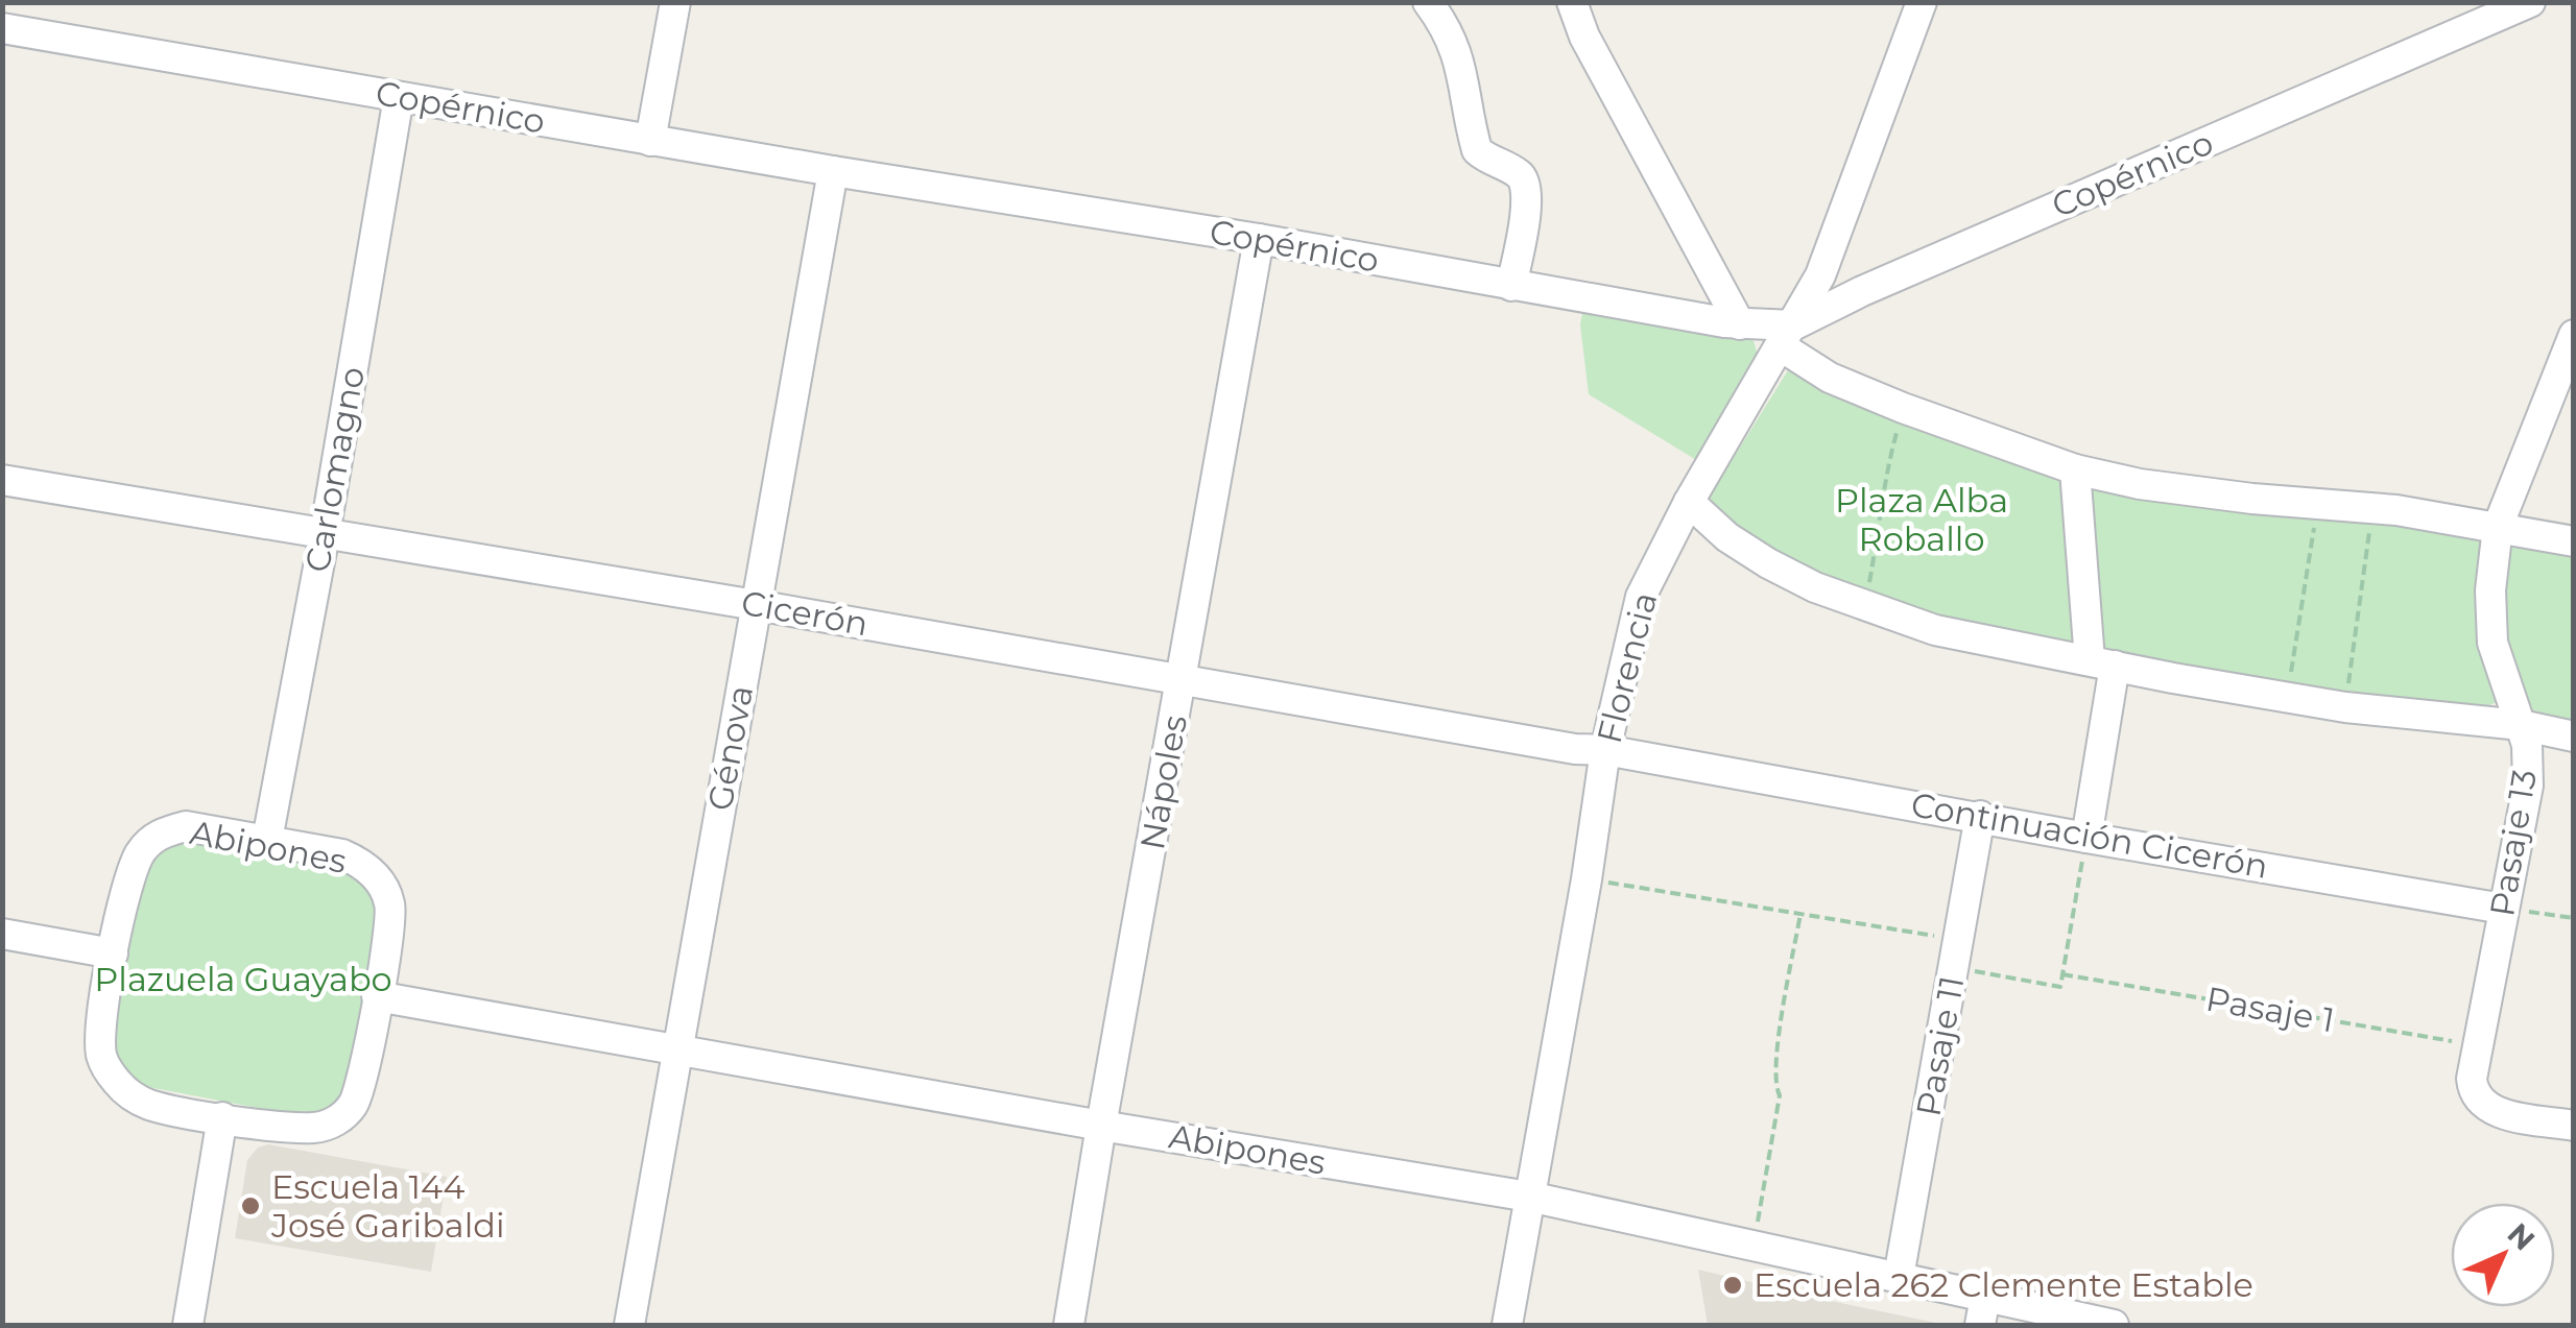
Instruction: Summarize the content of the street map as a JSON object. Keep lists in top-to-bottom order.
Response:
{
  "streets": {
    "street": [
      "Copérnico",
      "Carlomagno",
      "Cicerón",
      "Florencia",
      "Génova",
      "Nápoles",
      "Continuación Cicerón",
      "Pasaje 13",
      "Abipones",
      "Pasaje 11"
    ],
    "path": ["Pasaje 1"]
  },
  "crossings": [
    ["Copérnico", "Carlomagno"],
    ["Copérnico", "Florencia"],
    ["Copérnico", "Génova"],
    ["Copérnico", "Nápoles"],
    ["Carlomagno", "Cicerón"],
    ["Carlomagno", "Abipones"],
    ["Cicerón", "Florencia"],
    ["Cicerón", "Génova"],
    ["Cicerón", "Nápoles"],
    ["Cicerón", "Continuación Cicerón"],
    ["Florencia", "Continuación Cicerón"],
    ["Florencia", "Abipones"],
    ["Génova", "Abipones"],
    ["Nápoles", "Abipones"],
    ["Continuación Cicerón", "Pasaje 13"],
    ["Continuación Cicerón", "Pasaje 11"],
    ["Pasaje 13", "Pasaje 1"],
    ["Abipones", "Pasaje 11"]
  ],
  "parks": ["Plaza Alba Roballo", "Plazuela Guayabo"],
  "places": ["Escuela 144 José Garibaldi", "Escuela 262 Clemente Estable"],
  "north": "top right"
}
